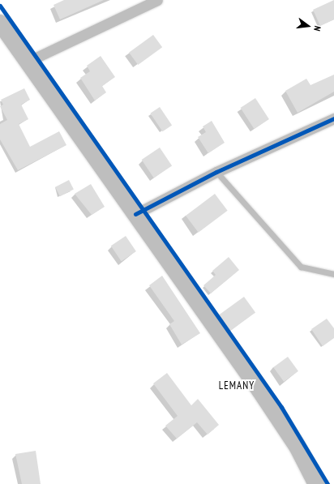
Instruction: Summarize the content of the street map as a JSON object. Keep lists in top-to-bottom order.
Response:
{
  "districts": ["LEMANY"],
  "north": "right"
}
